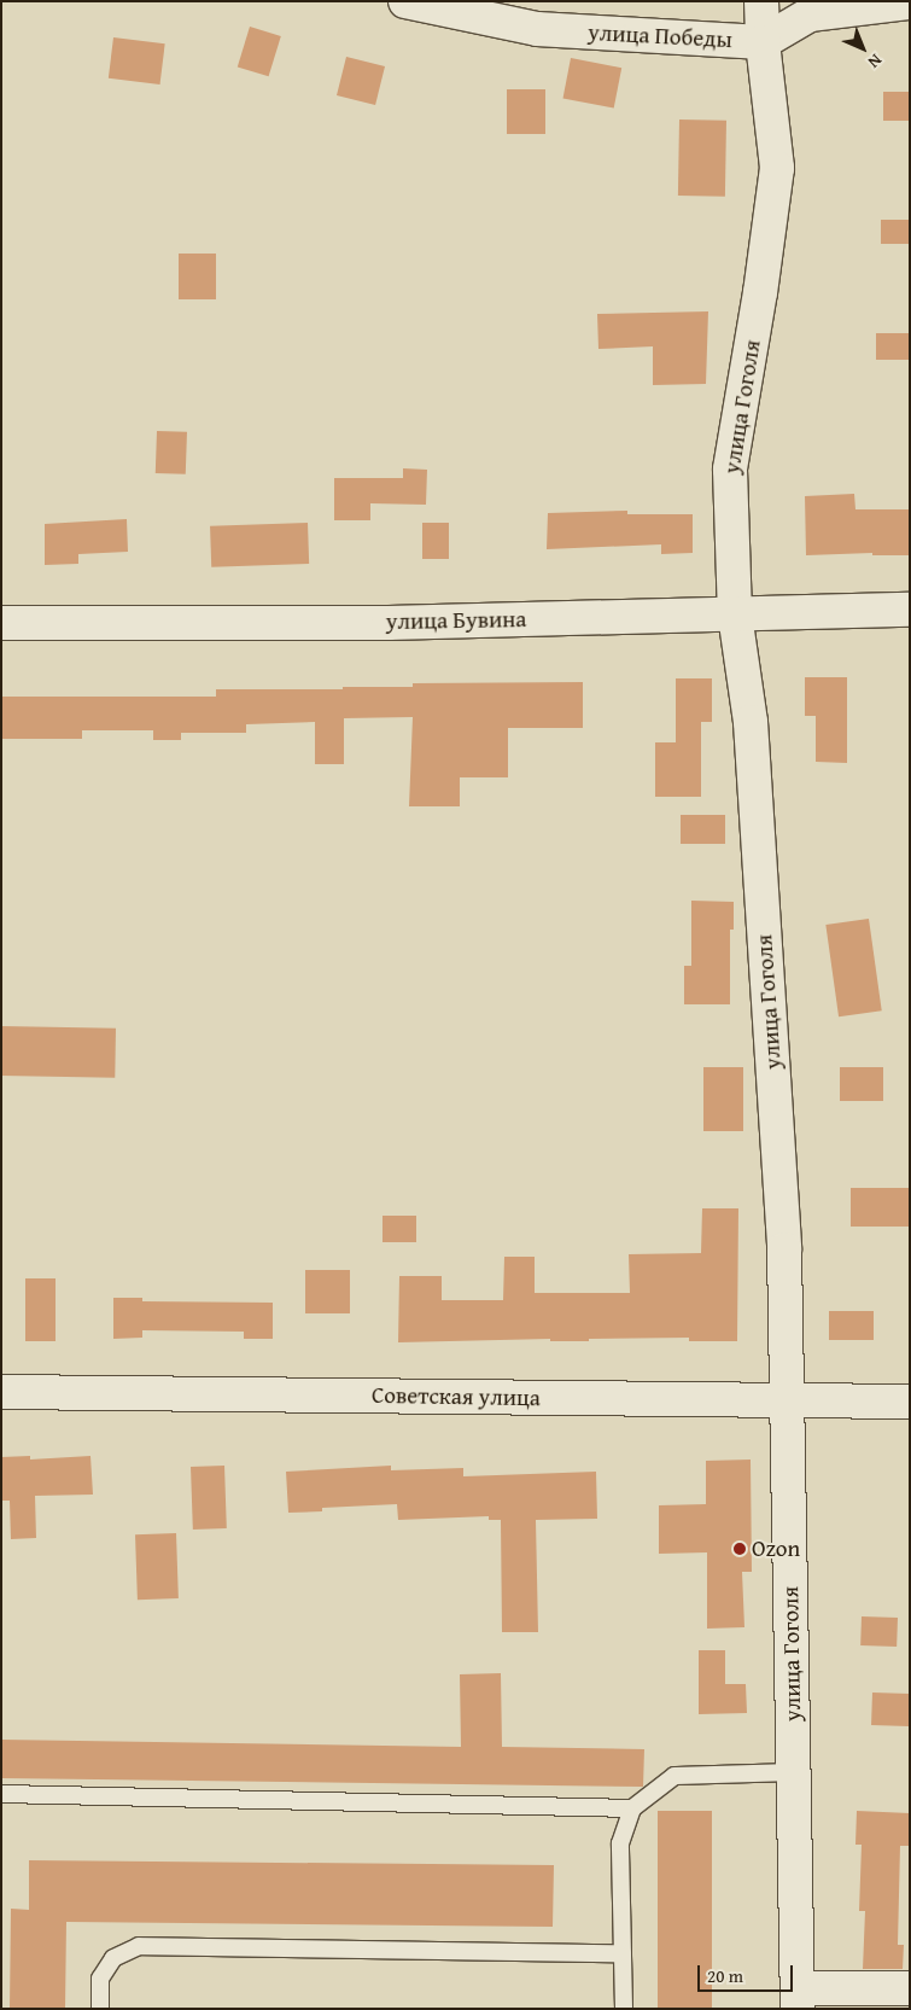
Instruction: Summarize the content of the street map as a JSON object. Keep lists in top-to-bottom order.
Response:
{
  "streets": {
    "street": [
      "улица Победы",
      "улица Гоголя",
      "улица Бувина",
      "Советская улица"
    ]
  },
  "crossings": [
    ["улица Победы", "улица Гоголя"],
    ["улица Гоголя", "улица Бувина"],
    ["улица Гоголя", "Советская улица"]
  ],
  "places": ["Ozon"],
  "scale_bar": "20 m",
  "north": "bottom right"
}
